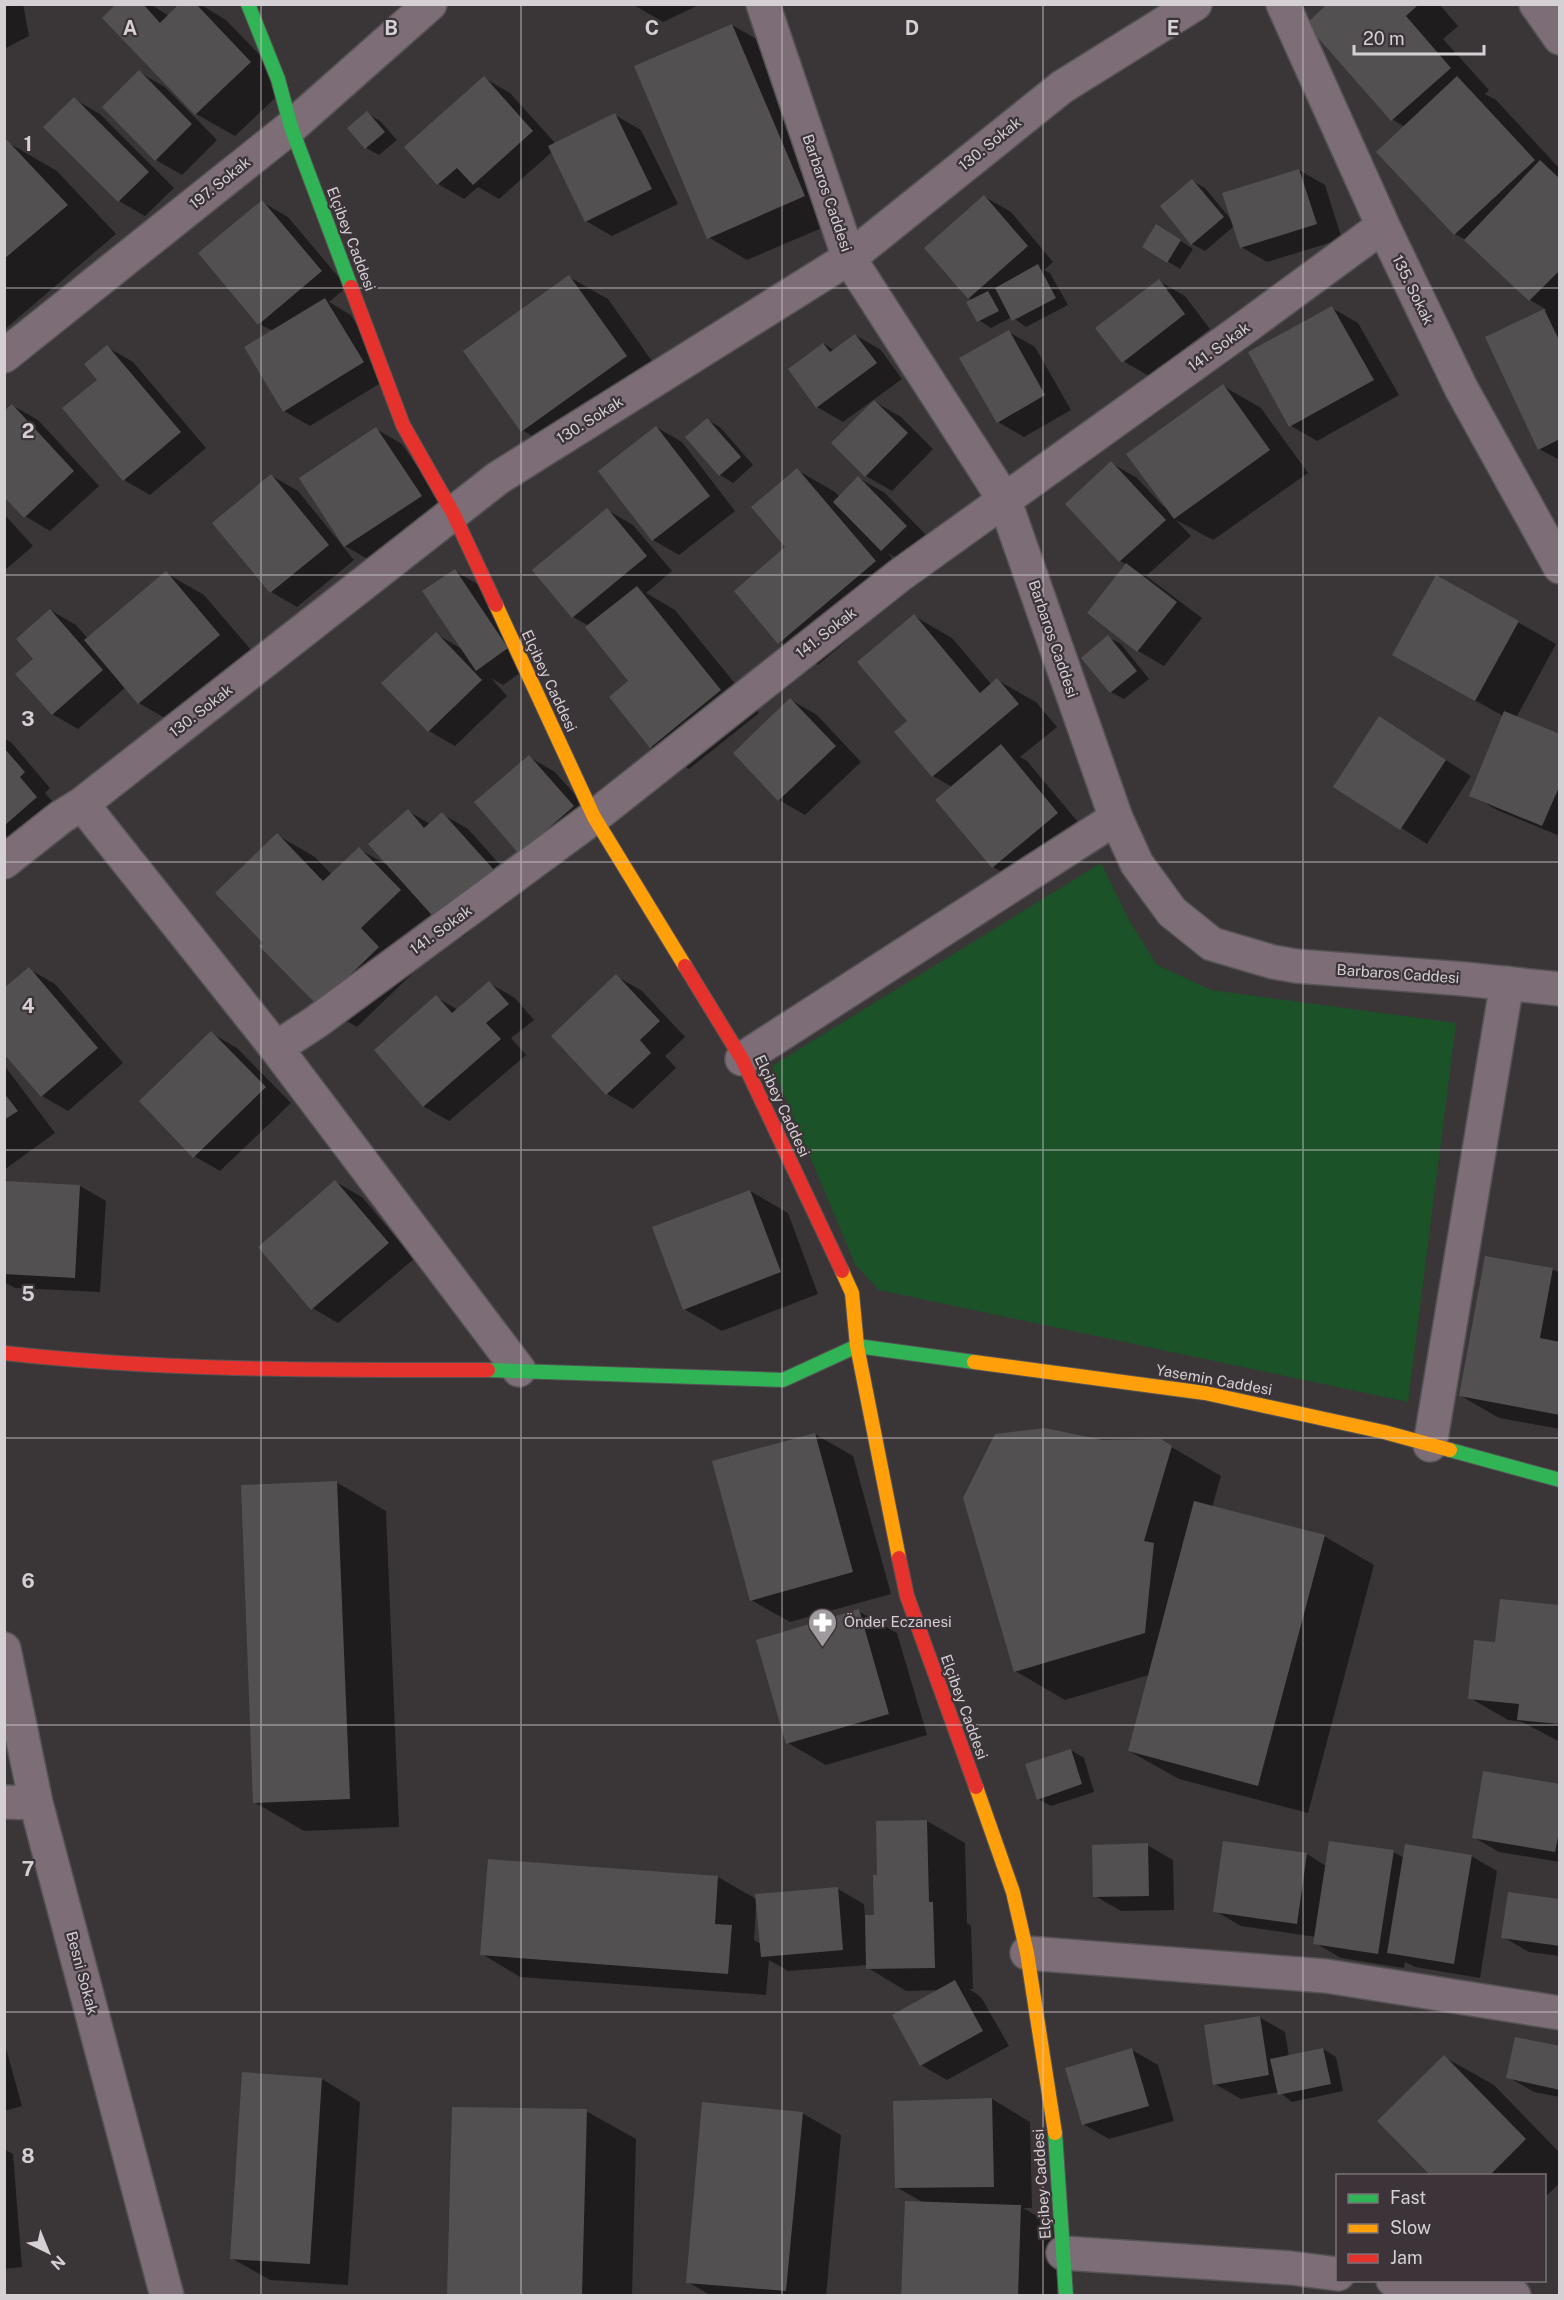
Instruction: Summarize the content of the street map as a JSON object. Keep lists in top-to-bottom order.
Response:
{
  "streets": {
    "street": [
      "130. Sokak",
      "197. Sokak",
      "Barbaros Caddesi",
      "Elçibey Caddesi",
      "135. Sokak",
      "141. Sokak",
      "Yasemin Caddesi",
      "Besni Sokak"
    ]
  },
  "crossings": [
    ["130. Sokak", "Barbaros Caddesi"],
    ["130. Sokak", "Elçibey Caddesi"],
    ["197. Sokak", "Elçibey Caddesi"],
    ["Barbaros Caddesi", "141. Sokak"],
    ["Elçibey Caddesi", "141. Sokak"],
    ["Elçibey Caddesi", "Yasemin Caddesi"],
    ["135. Sokak", "141. Sokak"]
  ],
  "places": {
    "pharmacy": ["Önder Eczanesi"]
  },
  "legend": ["Fast", "Slow", "Jam"],
  "scale_bar": "20 m",
  "north": "bottom right",
  "grid": {
    "columns": [
      "A",
      "B",
      "C",
      "D",
      "E"
    ],
    "rows": [
      "1",
      "2",
      "3",
      "4",
      "5",
      "6",
      "7",
      "8"
    ]
  }
}
